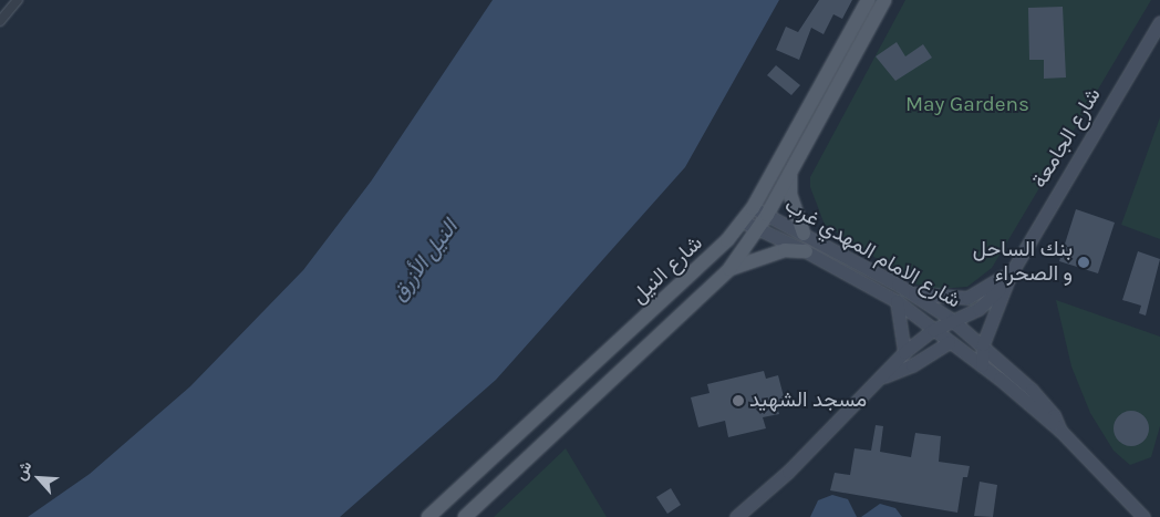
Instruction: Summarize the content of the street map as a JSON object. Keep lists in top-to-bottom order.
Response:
{
  "streets": {
    "main road": ["شارع الجامعة", "شارع الامام المهدي غرب", "شارع النيل"]
  },
  "crossings": [
    ["شارع الجامعة", "شارع الامام المهدي غرب"],
    ["شارع الامام المهدي غرب", "شارع النيل"]
  ],
  "water": ["النيل الأزرق"],
  "parks": ["May Gardens"],
  "places": ["بنك الساحل و الصحراء", "مسجد الشهيد"],
  "north": "top left"
}
